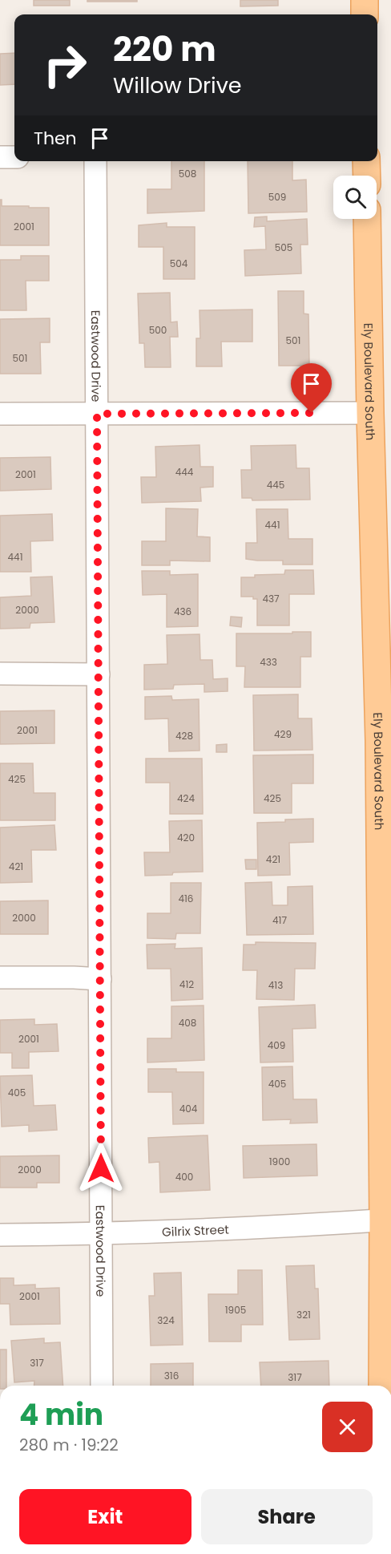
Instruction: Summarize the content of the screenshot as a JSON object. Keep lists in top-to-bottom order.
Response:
{
  "streets": {
    "main road": ["Ely Boulevard South"],
    "street": ["Eastwood Drive", "Gilrix Street"]
  },
  "crossings": [
    ["Eastwood Drive", "Gilrix Street"],
    ["Ely Boulevard South", "Gilrix Street"]
  ],
  "house_numbers": [
    "508",
    "509",
    "2001",
    "505",
    "504",
    "500",
    "501",
    "501",
    "444",
    "2001",
    "445",
    "441",
    "441",
    "437",
    "2000",
    "436",
    "433",
    "2001",
    "429",
    "428",
    "425",
    "424",
    "425",
    "420",
    "421",
    "421",
    "416",
    "2000",
    "417",
    "412",
    "413",
    "408",
    "2001",
    "409",
    "405",
    "405",
    "404",
    "1900",
    "2000",
    "400",
    "2001",
    "1905",
    "321",
    "324",
    "317",
    "316",
    "317"
  ],
  "page": {
    "turn": ["220 m", "Willow Drive"],
    "then": "Then",
    "heading": ["4 min", "280 m · 19:22"],
    "buttons": ["Exit", "Share"]
  }
}
